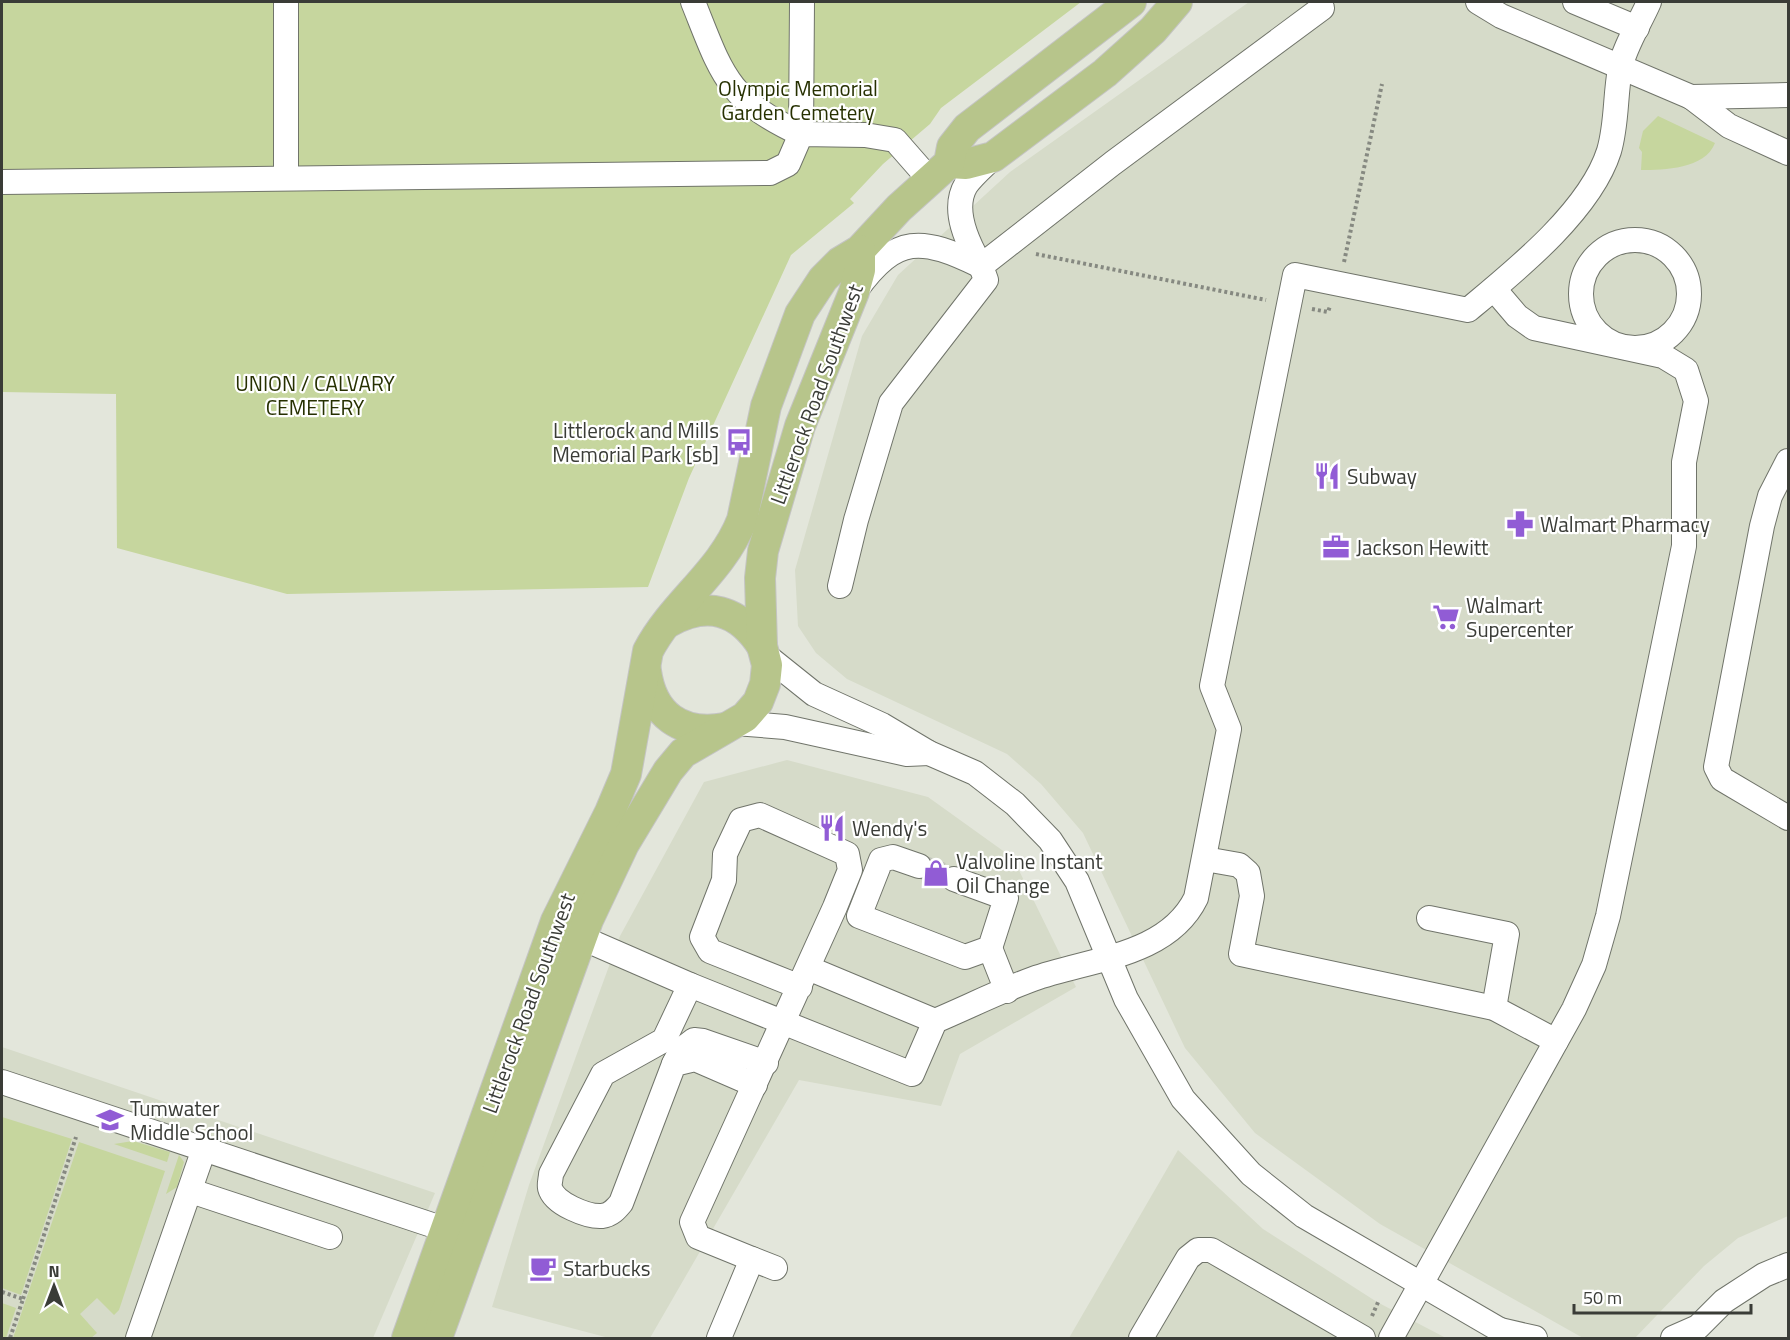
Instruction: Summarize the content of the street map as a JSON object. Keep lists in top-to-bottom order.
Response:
{
  "streets": {
    "main road": ["Littlerock Road Southwest"]
  },
  "parks": ["Olympic Memorial Garden Cemetery", "UNION / CALVARY CEMETERY"],
  "places": {
    "bus stop": ["Littlerock and Mills Memorial Park [sb]"],
    "restaurant": ["Subway", "Wendy's"],
    "pharmacy": ["Walmart Pharmacy"],
    "office": ["Jackson Hewitt"],
    "supermarket": ["Walmart Supercenter"],
    "shop": ["Valvoline Instant Oil Change"],
    "school or university": ["Tumwater Middle School"],
    "cafe": ["Starbucks"]
  },
  "scale_bar": "50 m",
  "north": "top"
}
